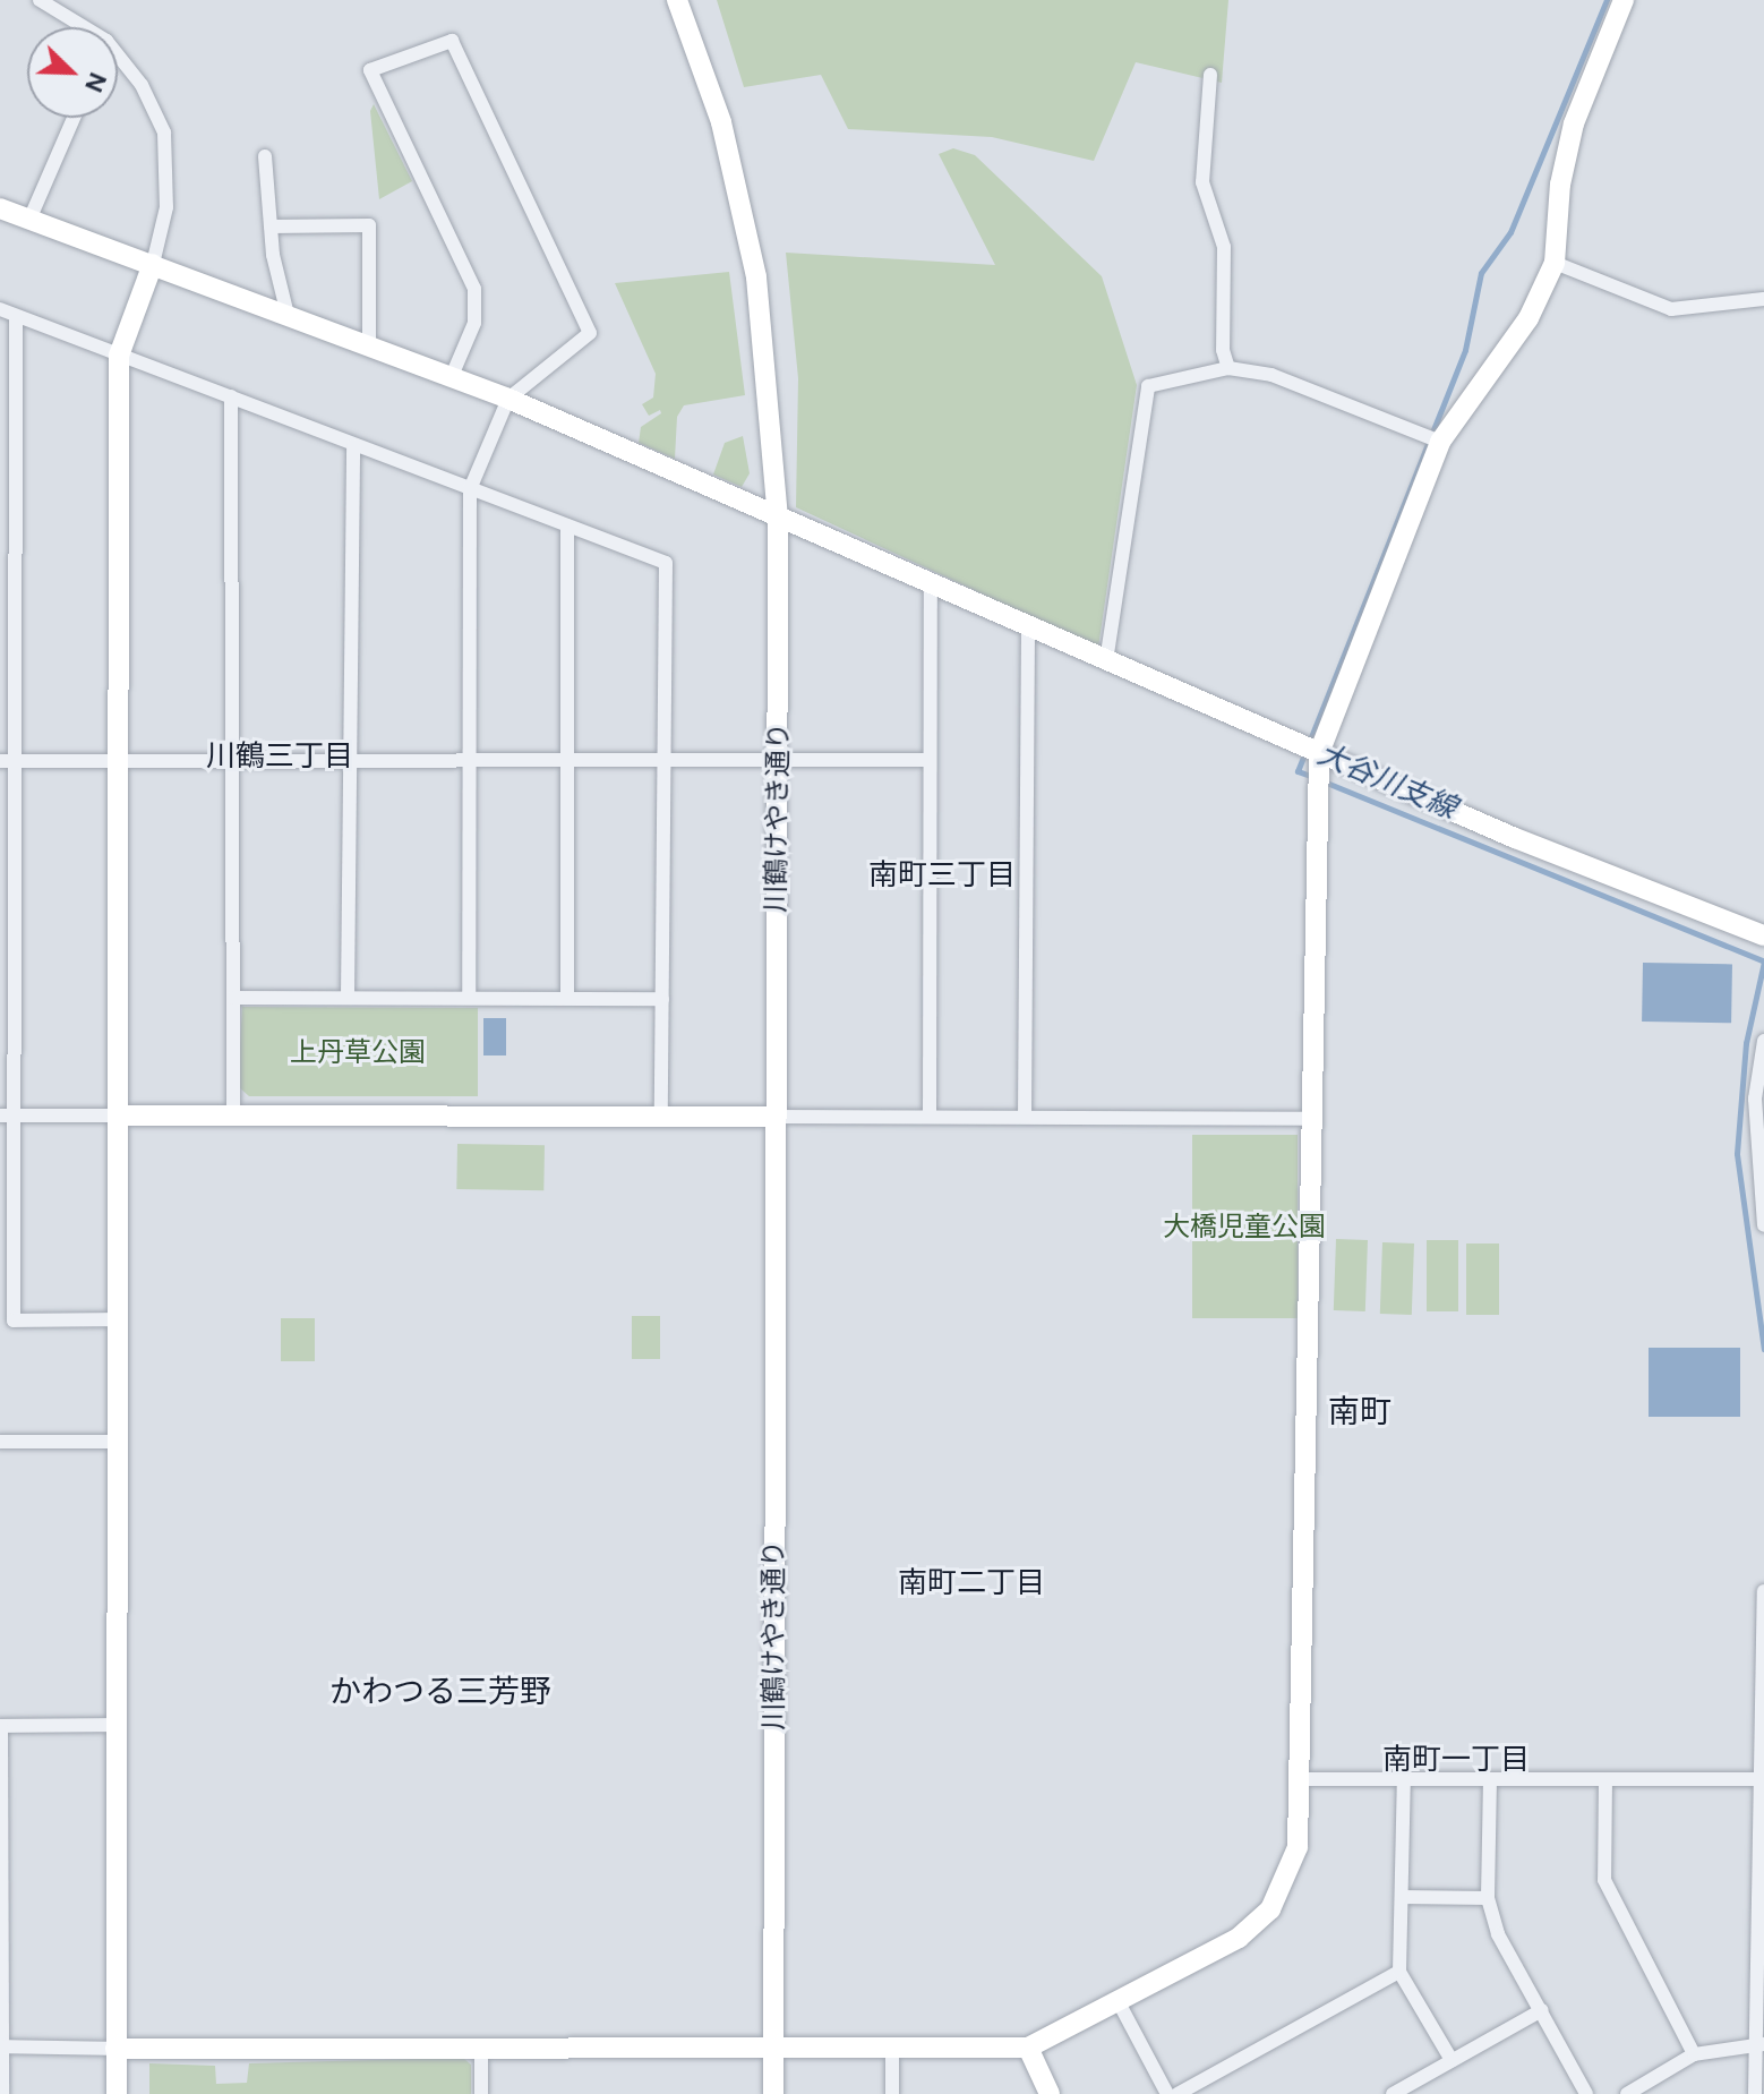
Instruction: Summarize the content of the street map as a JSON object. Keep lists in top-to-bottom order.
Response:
{
  "streets": {
    "street": ["川鶴けやき通り"]
  },
  "districts": [
    "川鶴三丁目",
    "南町三丁目",
    "南町",
    "南町二丁目",
    "かわつる三芳野",
    "南町一丁目"
  ],
  "water": ["大谷川支線"],
  "parks": ["上丹草公園", "大橋児童公園"],
  "north": "bottom right"
}
